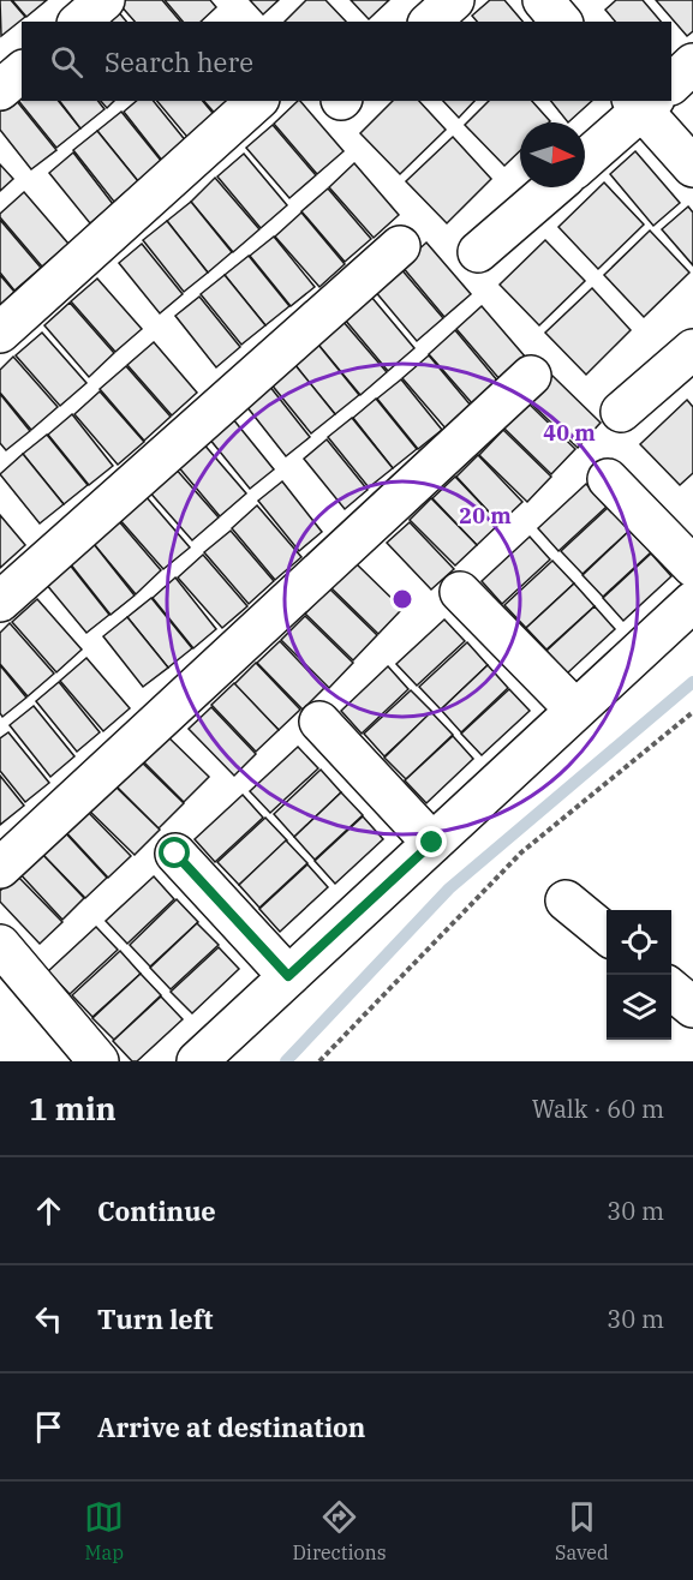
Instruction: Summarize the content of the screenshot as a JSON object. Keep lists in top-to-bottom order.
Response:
{
  "north": "right",
  "page": {
    "search": "Search here",
    "heading": ["1 min", "Walk · 60 m"],
    "list": [
      ["Continue", "30 m"],
      ["Turn left", "30 m"],
      "Arrive at destination"
    ],
    "nav": ["Map", "Directions", "Saved"]
  },
  "rings": ["40 m", "20 m"]
}
